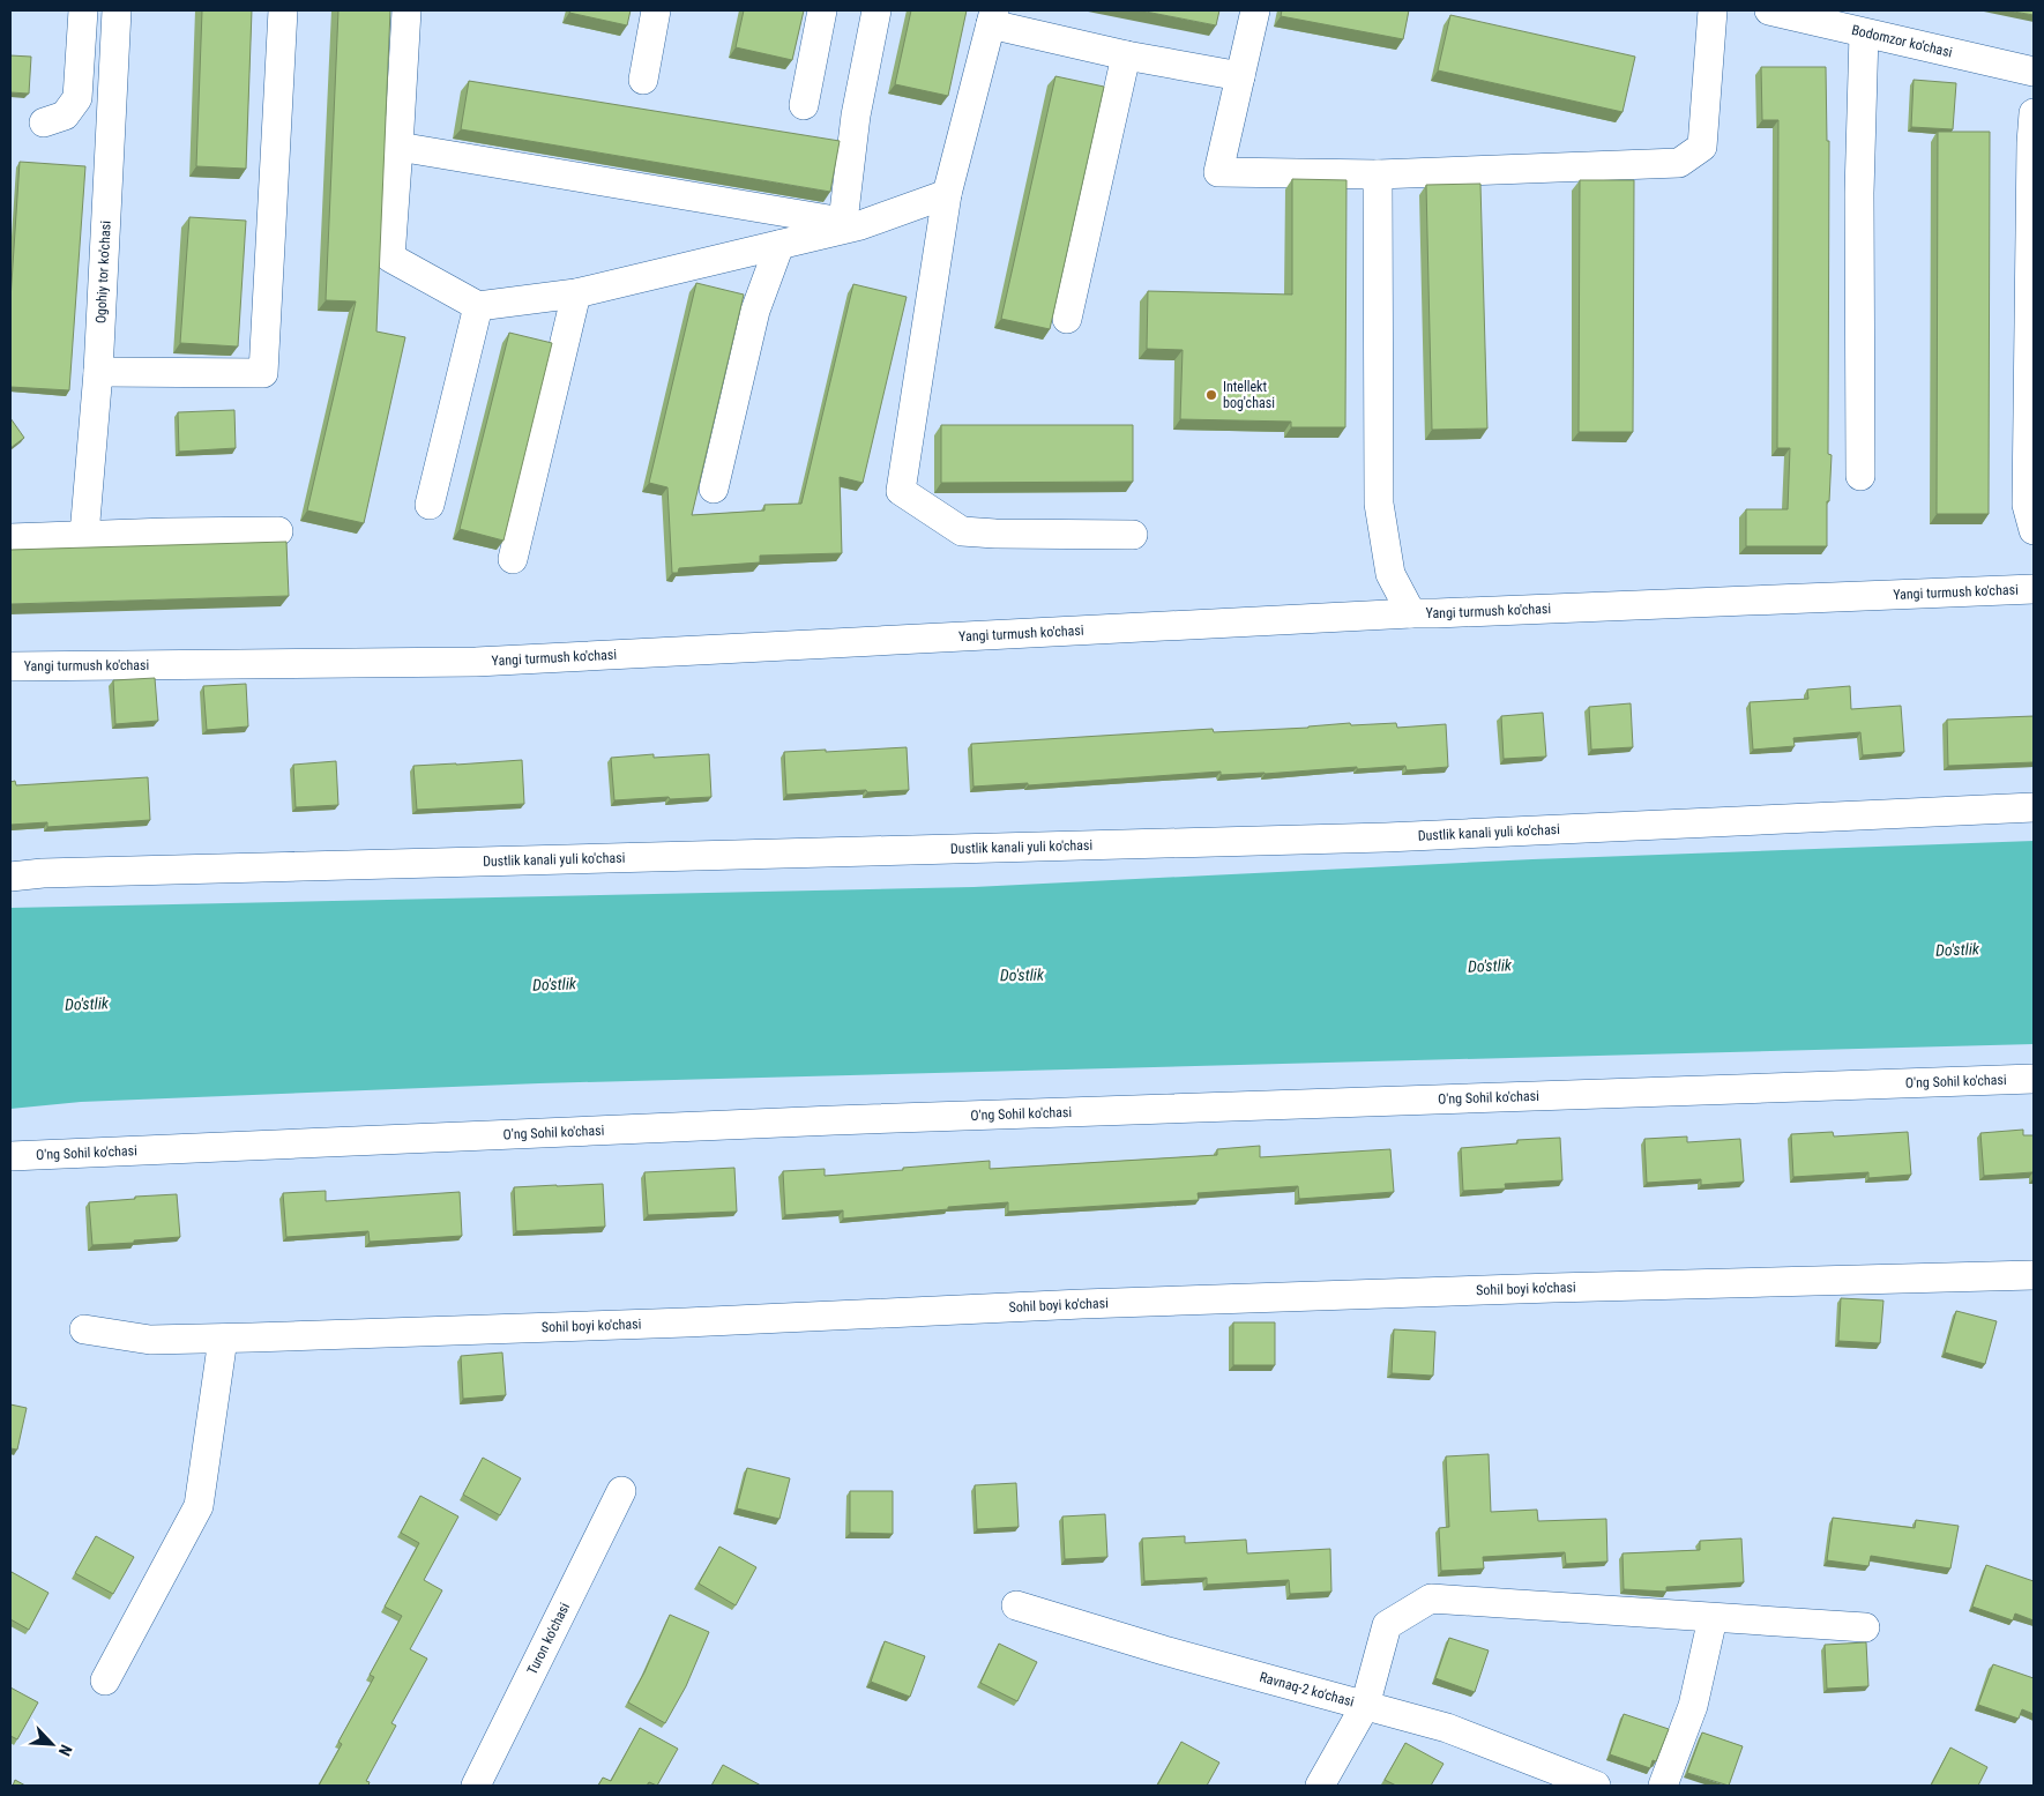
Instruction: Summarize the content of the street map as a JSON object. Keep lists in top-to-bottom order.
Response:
{
  "streets": {
    "street": [
      "Bodomzor ko'chasi",
      "Ogohiy tor ko'chasi",
      "Yangi turmush ko'chasi",
      "Dustlik kanali yuli ko'chasi",
      "O'ng Sohil ko'chasi",
      "Sohil boyi ko'chasi",
      "Turon ko'chasi",
      "Ravnaq-2 ko'chasi"
    ]
  },
  "water": ["Do'stlik"],
  "places": ["Intellekt bog'chasi"],
  "north": "bottom right"
}
